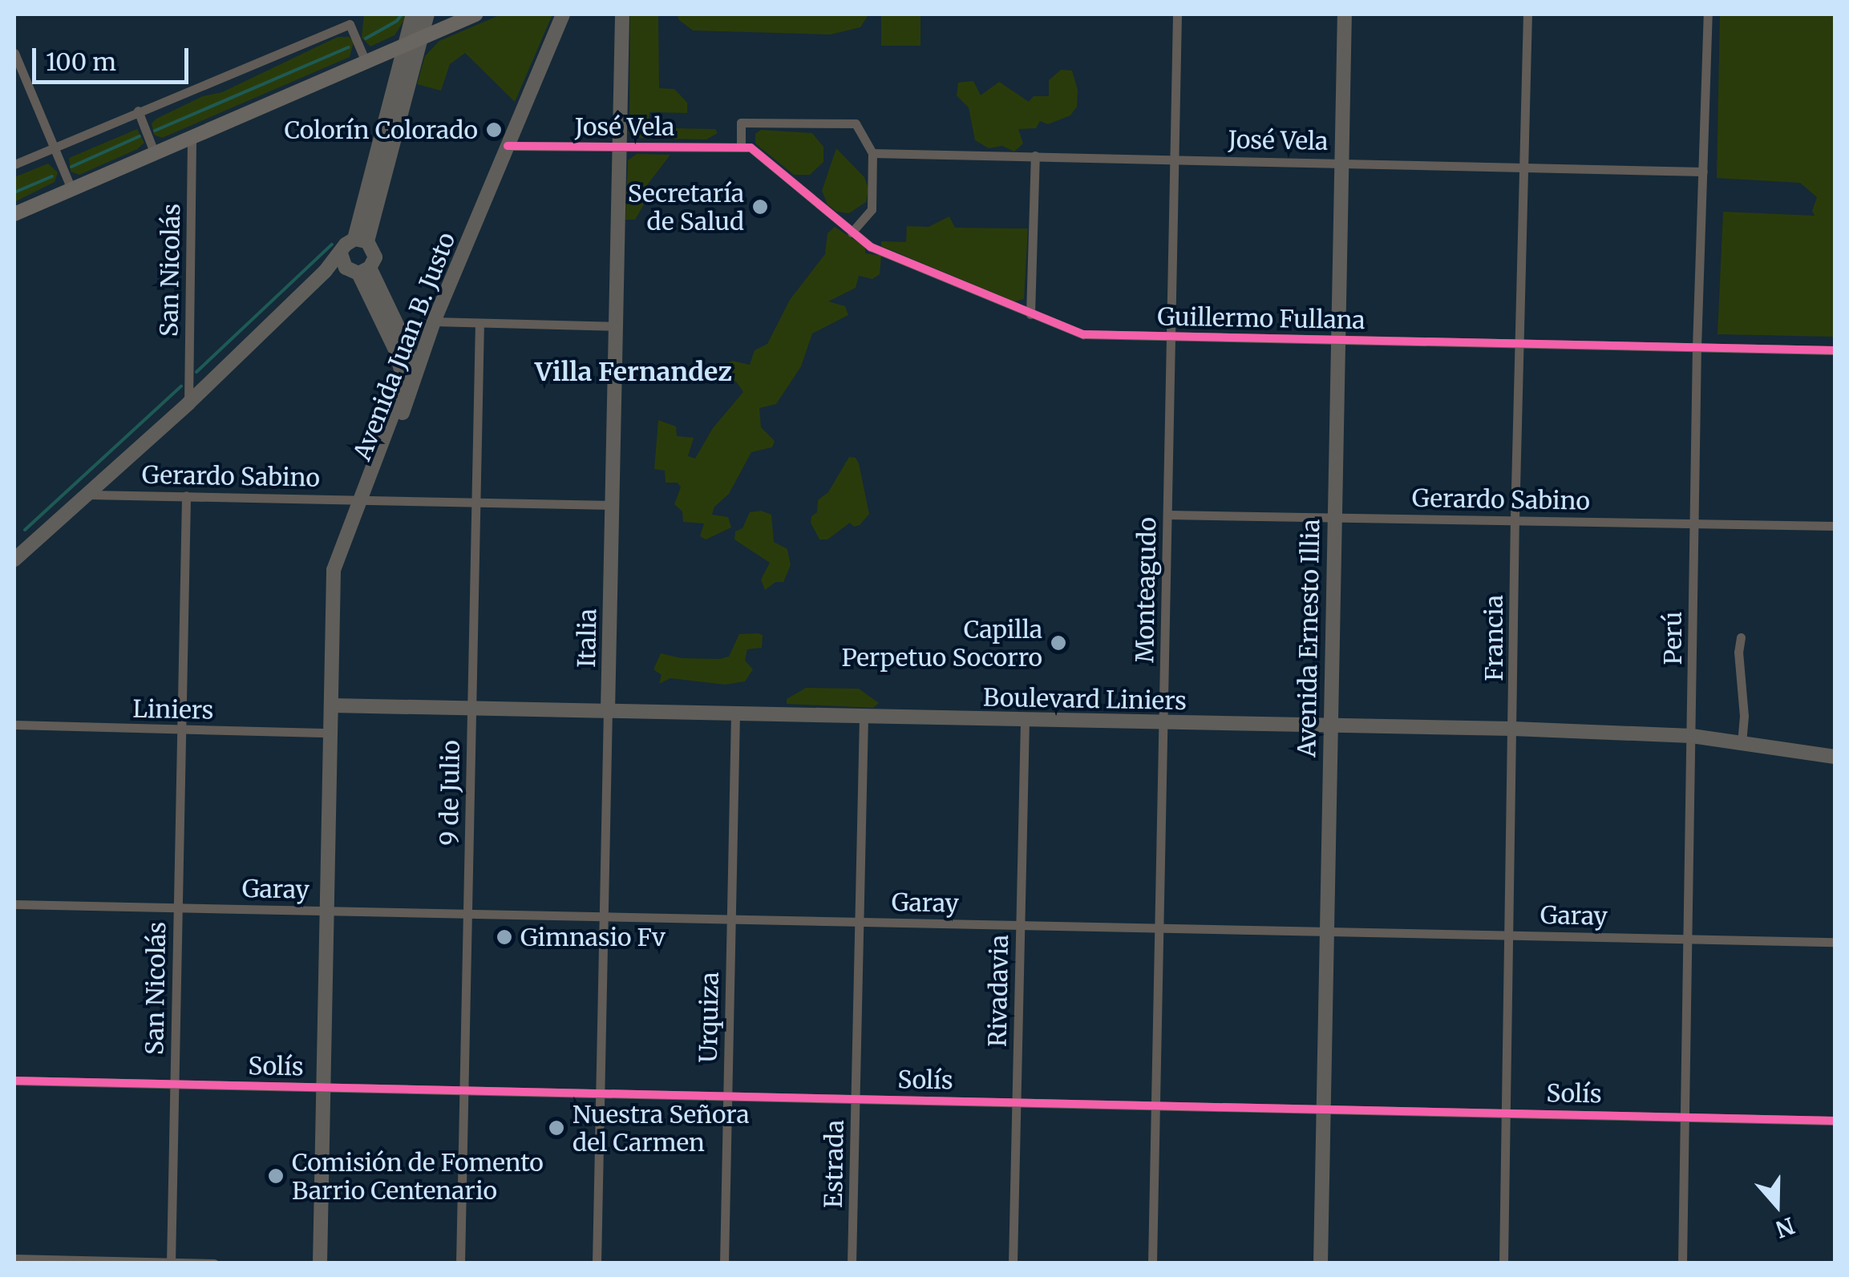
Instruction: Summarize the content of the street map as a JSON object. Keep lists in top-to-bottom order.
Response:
{
  "streets": {
    "main road": [
      "Avenida Juan B. Justo",
      "Italia",
      "Avenida Ernesto Illia",
      "Boulevard Liniers"
    ],
    "street": [
      "José Vela",
      "San Nicolás",
      "Guillermo Fullana",
      "Gerardo Sabino",
      "Monteagudo",
      "Francia",
      "Perú",
      "Liniers",
      "9 de Julio",
      "Garay",
      "Rivadavia",
      "Urquiza",
      "Solís",
      "Estrada"
    ]
  },
  "crossings": [
    ["José Vela", "Guillermo Fullana"],
    ["José Vela", "Avenida Juan B. Justo"],
    ["José Vela", "Monteagudo"],
    ["José Vela", "Italia"],
    ["José Vela", "Avenida Ernesto Illia"],
    ["José Vela", "Francia"],
    ["José Vela", "Perú"],
    ["San Nicolás", "Gerardo Sabino"],
    ["San Nicolás", "Liniers"],
    ["San Nicolás", "Garay"],
    ["San Nicolás", "Solís"],
    ["Guillermo Fullana", "Monteagudo"],
    ["Guillermo Fullana", "Avenida Ernesto Illia"],
    ["Guillermo Fullana", "Francia"],
    ["Guillermo Fullana", "Perú"],
    ["Avenida Juan B. Justo", "Gerardo Sabino"],
    ["Avenida Juan B. Justo", "Boulevard Liniers"],
    ["Avenida Juan B. Justo", "Liniers"],
    ["Avenida Juan B. Justo", "Garay"],
    ["Avenida Juan B. Justo", "Solís"],
    ["Gerardo Sabino", "Monteagudo"],
    ["Gerardo Sabino", "Italia"],
    ["Gerardo Sabino", "Avenida Ernesto Illia"],
    ["Gerardo Sabino", "Francia"],
    ["Gerardo Sabino", "Perú"],
    ["Gerardo Sabino", "9 de Julio"],
    ["Monteagudo", "Boulevard Liniers"],
    ["Monteagudo", "Garay"],
    ["Monteagudo", "Solís"],
    ["Italia", "Boulevard Liniers"],
    ["Italia", "Garay"],
    ["Italia", "Solís"],
    ["Avenida Ernesto Illia", "Boulevard Liniers"],
    ["Avenida Ernesto Illia", "Garay"],
    ["Avenida Ernesto Illia", "Solís"],
    ["Francia", "Boulevard Liniers"],
    ["Francia", "Garay"],
    ["Francia", "Solís"],
    ["Perú", "Boulevard Liniers"],
    ["Perú", "Garay"],
    ["Perú", "Solís"],
    ["Boulevard Liniers", "9 de Julio"],
    ["Boulevard Liniers", "Rivadavia"],
    ["Boulevard Liniers", "Urquiza"],
    ["Boulevard Liniers", "Estrada"],
    ["9 de Julio", "Garay"],
    ["9 de Julio", "Solís"],
    ["Garay", "Rivadavia"],
    ["Garay", "Urquiza"],
    ["Garay", "Estrada"],
    ["Rivadavia", "Solís"],
    ["Urquiza", "Solís"],
    ["Solís", "Estrada"]
  ],
  "districts": ["Villa Fernandez"],
  "places": [
    "Colorín Colorado",
    "Secretaría de Salud",
    "Capilla Perpetuo Socorro",
    "Gimnasio Fv",
    "Nuestra Señora del Carmen",
    "Comisión de Fomento Barrio Centenario"
  ],
  "scale_bar": "100 m",
  "north": "bottom"
}
